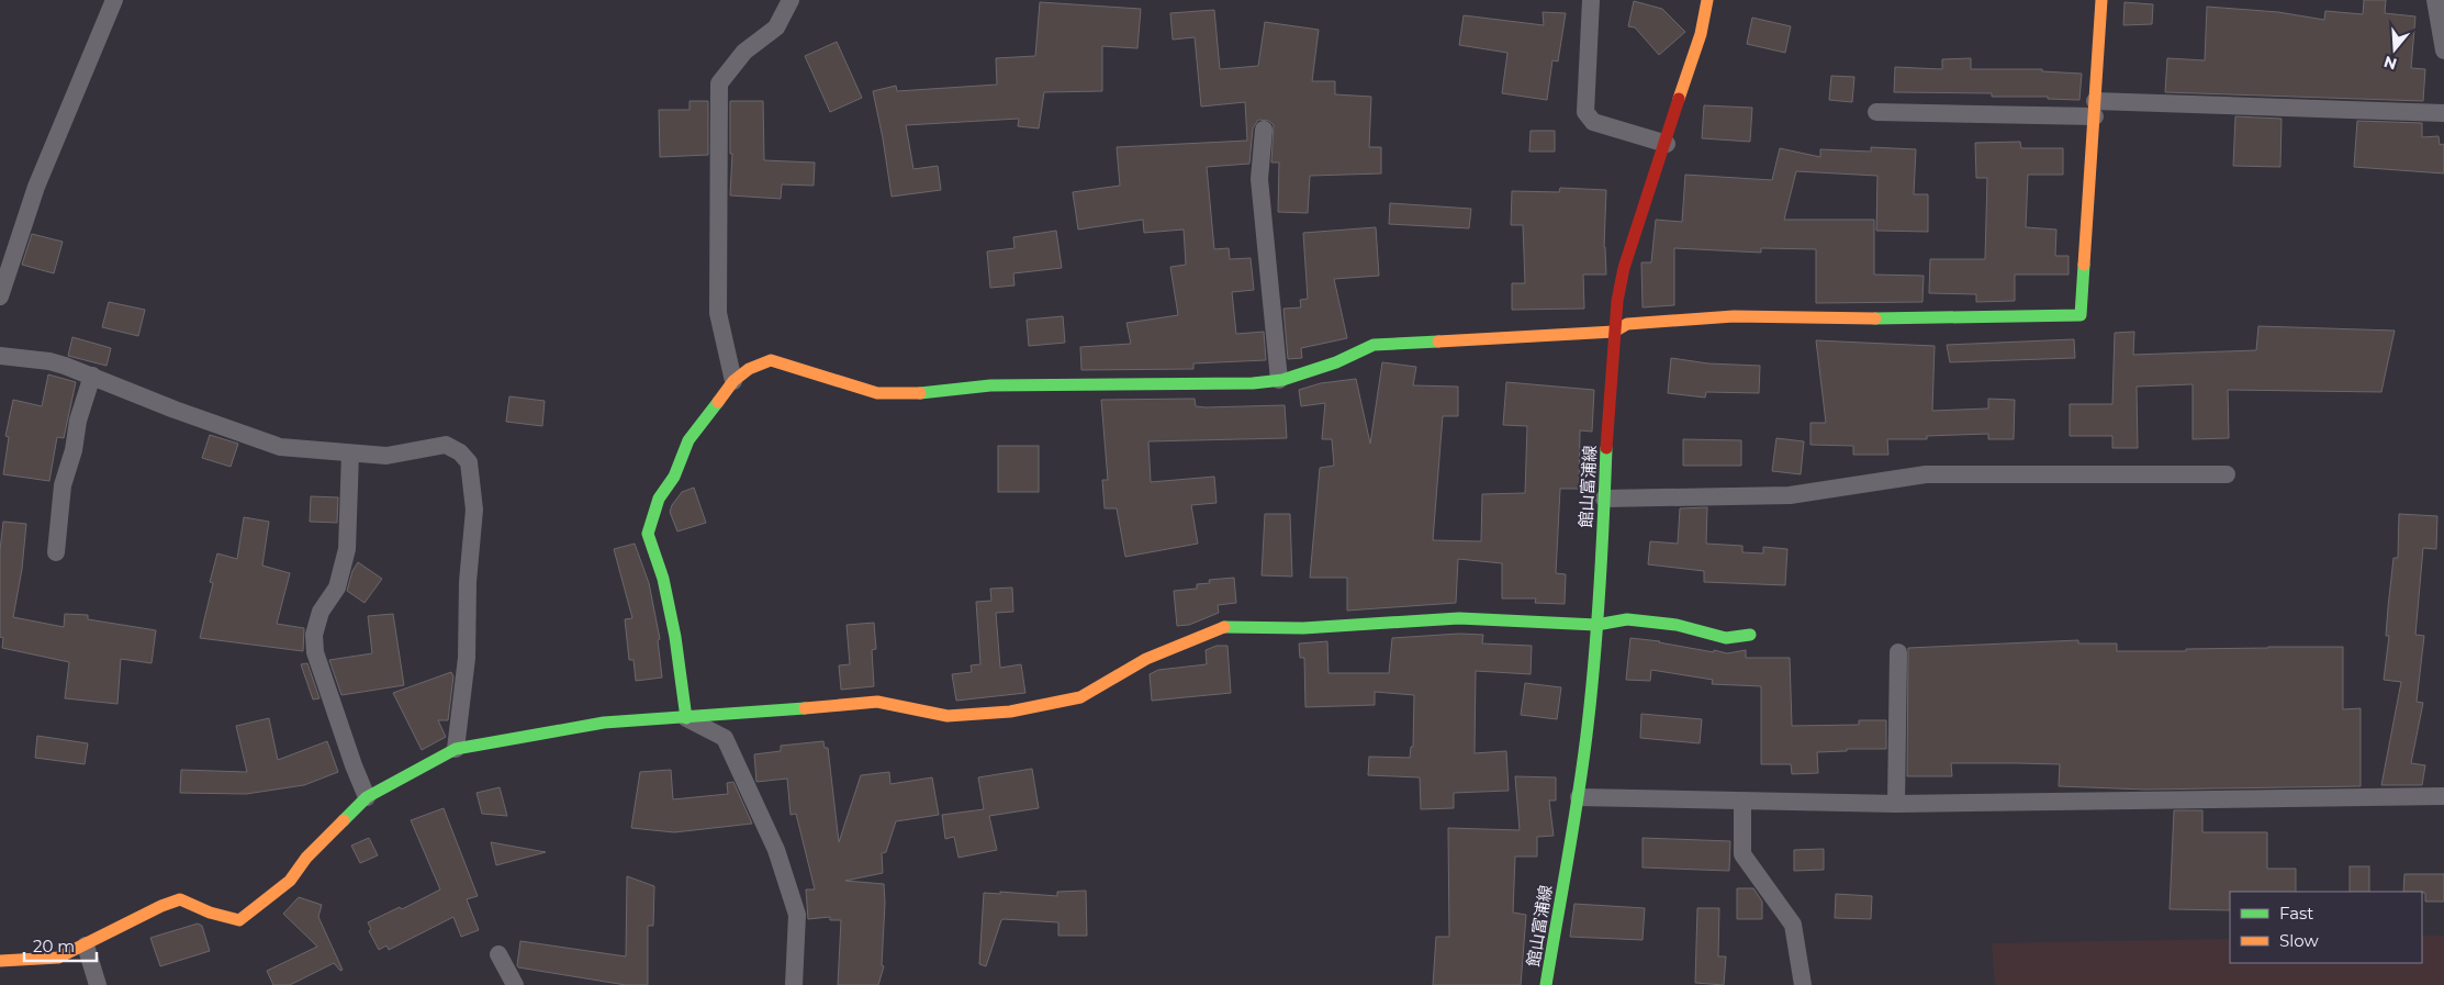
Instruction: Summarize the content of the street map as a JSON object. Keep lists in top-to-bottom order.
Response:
{
  "streets": {
    "street": ["館山富浦線"]
  },
  "legend": ["Fast", "Slow"],
  "scale_bar": "20 m",
  "north": "bottom"
}
